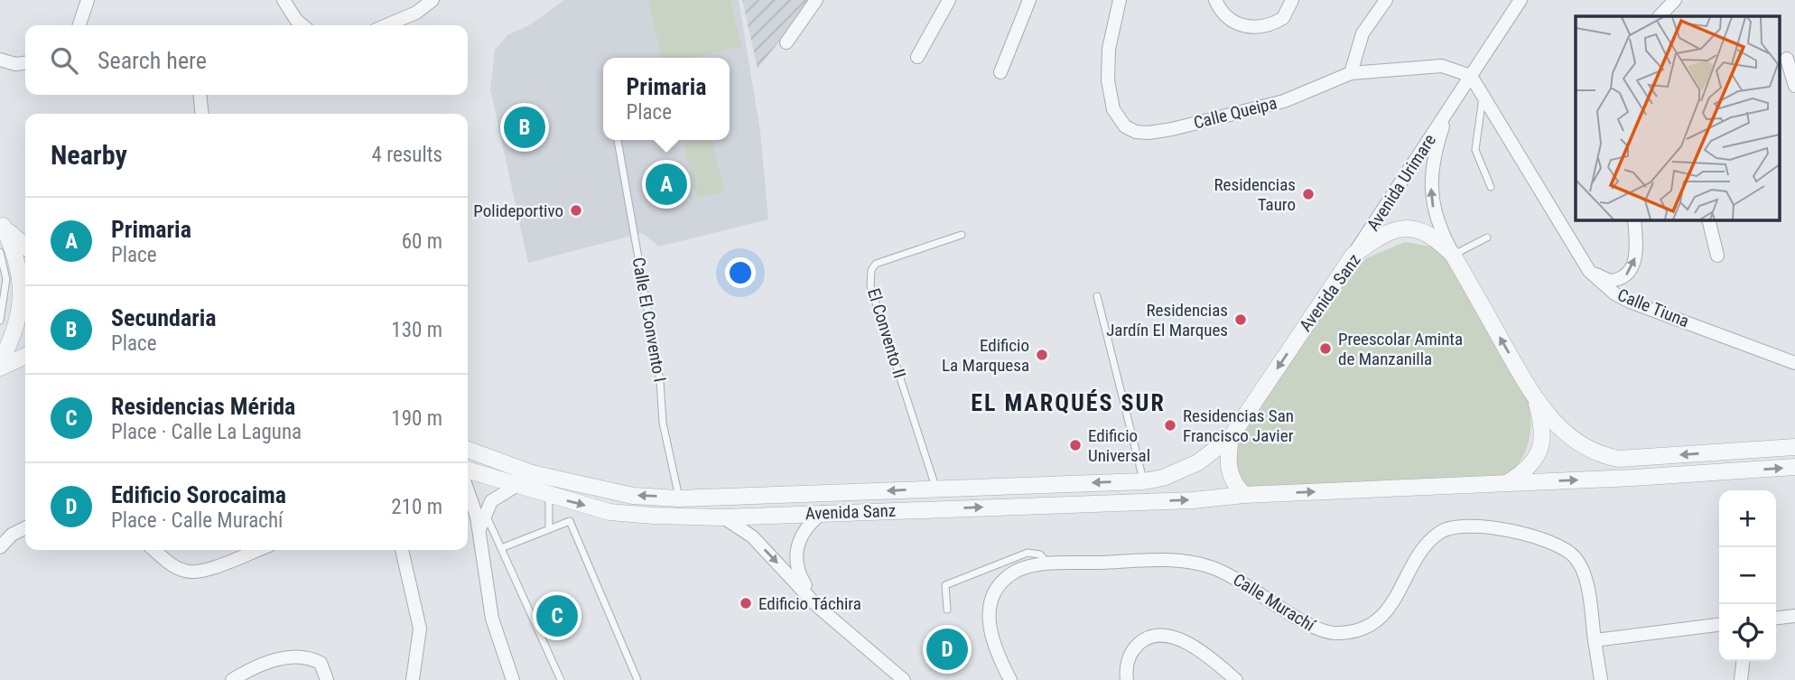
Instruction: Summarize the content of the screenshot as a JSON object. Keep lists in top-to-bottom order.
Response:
{
  "streets": {
    "street": [
      "Calle Queipa",
      "Avenida Urimare",
      "Avenida Sanz",
      "Calle Tiuna",
      "Calle Murachí"
    ],
    "lane": ["Calle El Convento I", "El Convento II"]
  },
  "crossings": [
    ["Calle Queipa", "Avenida Urimare"],
    ["Calle Queipa", "Calle Tiuna"],
    ["Avenida Urimare", "Avenida Sanz"],
    ["Avenida Urimare", "Calle Tiuna"],
    ["Avenida Sanz", "Calle El Convento I"],
    ["Avenida Sanz", "El Convento II"]
  ],
  "districts": ["EL MARQUÉS SUR"],
  "places": [
    "Residencias Tauro",
    "Polideportivo",
    "Residencias Jardín El Marques",
    "Preescolar Aminta de Manzanilla",
    "Edificio La Marquesa",
    "Residencias San Francisco Javier",
    "Edificio Universal",
    "Edificio Táchira"
  ],
  "page": {
    "search": "Search here",
    "popup": ["Primaria", "Place"],
    "pins": [
      "B",
      "A",
      "C",
      "D"
    ],
    "heading": ["Nearby", "4 results"],
    "list": [
      {
        "mark": "A",
        "name": "Primaria",
        "note": "Place",
        "value": "60 m"
      },
      {
        "mark": "B",
        "name": "Secundaria",
        "note": "Place",
        "value": "130 m"
      },
      {
        "mark": "C",
        "name": "Residencias Mérida",
        "note": "Place · Calle La Laguna",
        "value": "190 m"
      },
      {
        "mark": "D",
        "name": "Edificio Sorocaima",
        "note": "Place · Calle Murachí",
        "value": "210 m"
      }
    ],
    "map_buttons": ["+", "−"]
  }
}
